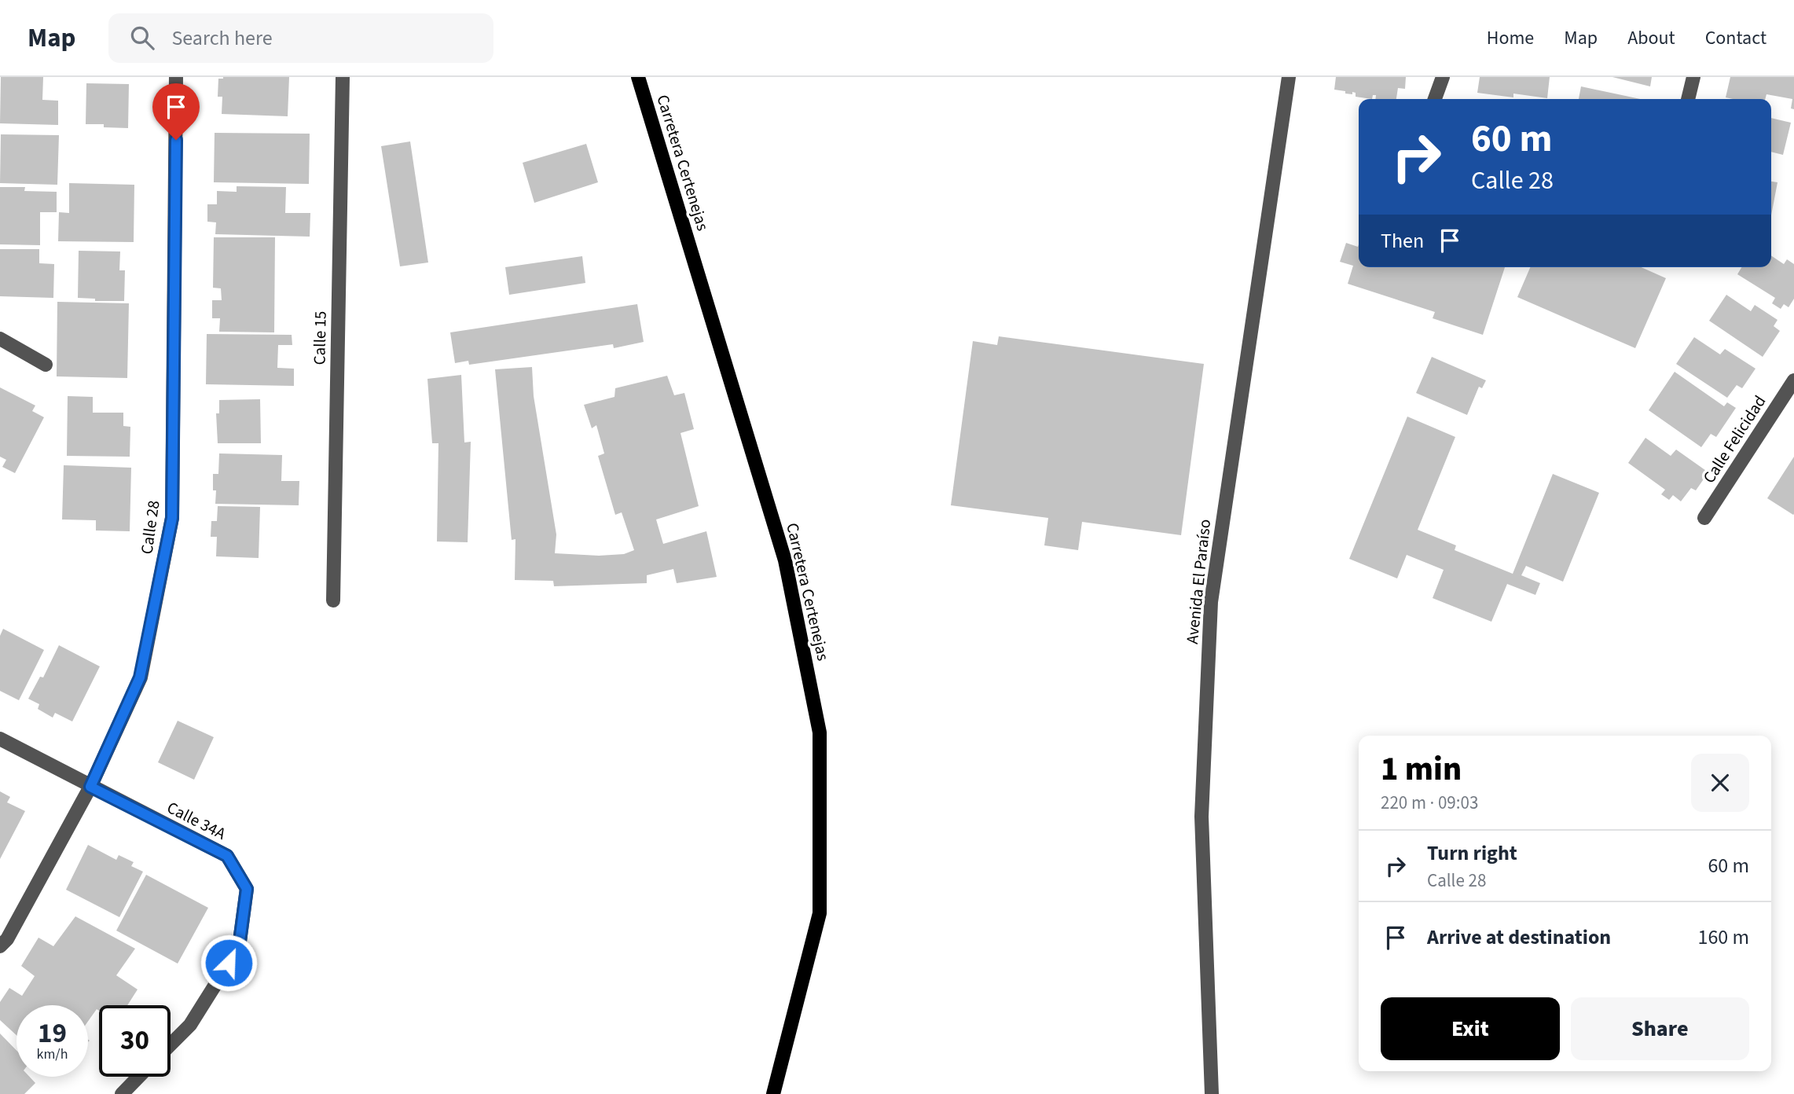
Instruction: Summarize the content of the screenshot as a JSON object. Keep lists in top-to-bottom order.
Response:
{
  "streets": {
    "main road": ["Carretera Certenejas"],
    "street": [
      "Calle 15",
      "Calle Felicidad",
      "Calle 28",
      "Avenida El Paraíso",
      "Calle 34A"
    ]
  },
  "crossings": [
    ["Calle 28", "Calle 34A"]
  ],
  "page": {
    "header": "Map",
    "search": "Search here",
    "nav": [
      "Home",
      "Map",
      "About",
      "Contact"
    ],
    "turn": ["60 m", "Calle 28"],
    "then": "Then",
    "heading": ["1 min", "220 m · 09:03"],
    "list": [
      {
        "name": "Turn right",
        "note": "Calle 28",
        "value": "60 m"
      },
      {
        "name": "Arrive at destination",
        "value": "160 m"
      }
    ],
    "buttons": ["Exit", "Share"],
    "speed": "19 km/h",
    "limit": "30"
  }
}
